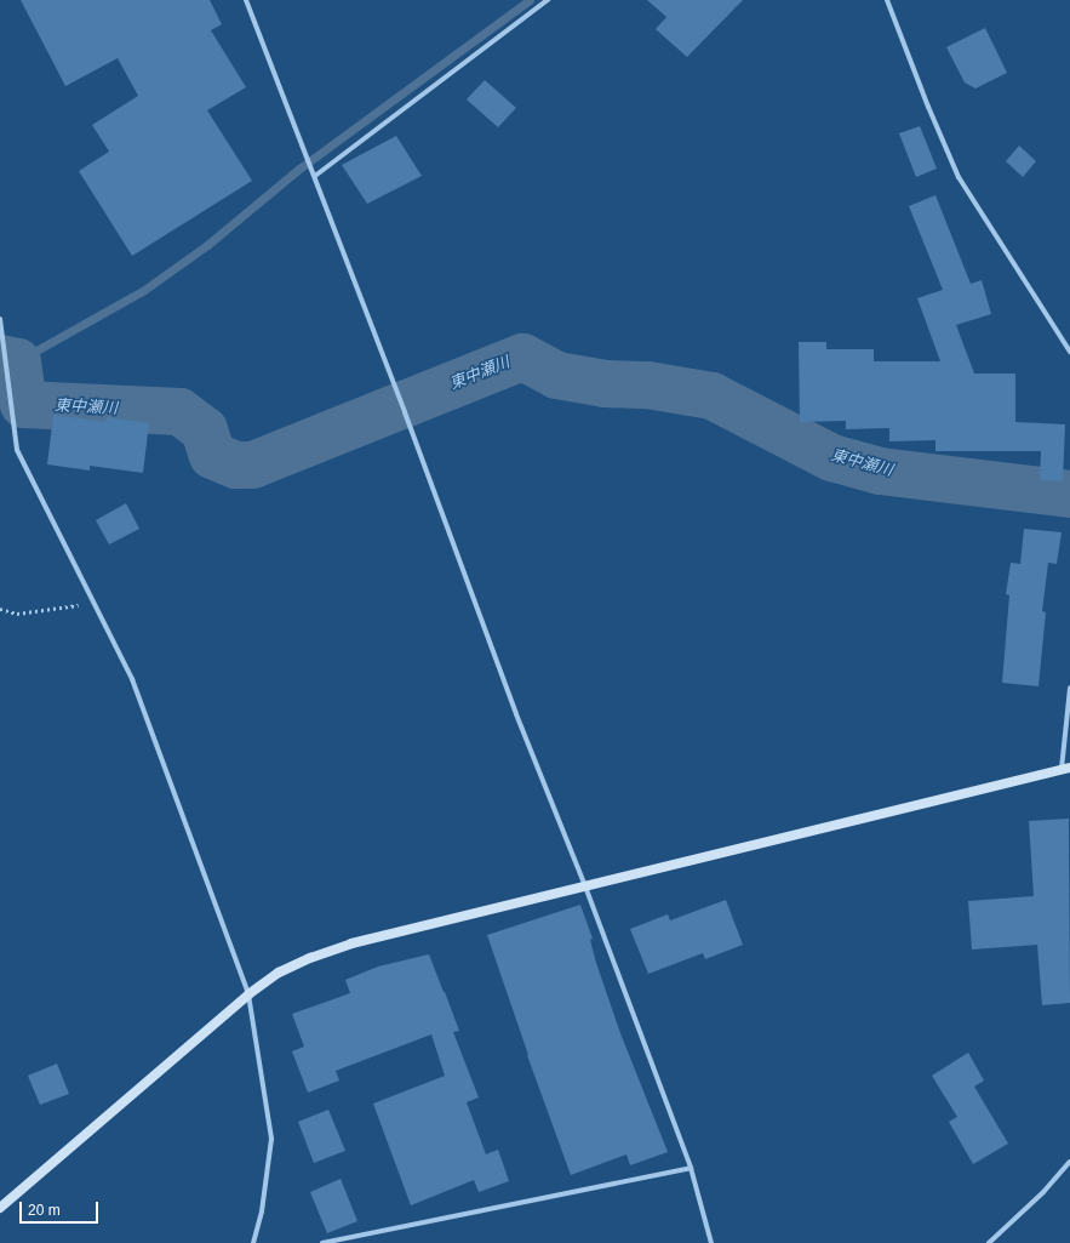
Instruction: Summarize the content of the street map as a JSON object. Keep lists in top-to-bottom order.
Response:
{
  "water": ["東中瀬川"],
  "scale_bar": "20 m"
}
